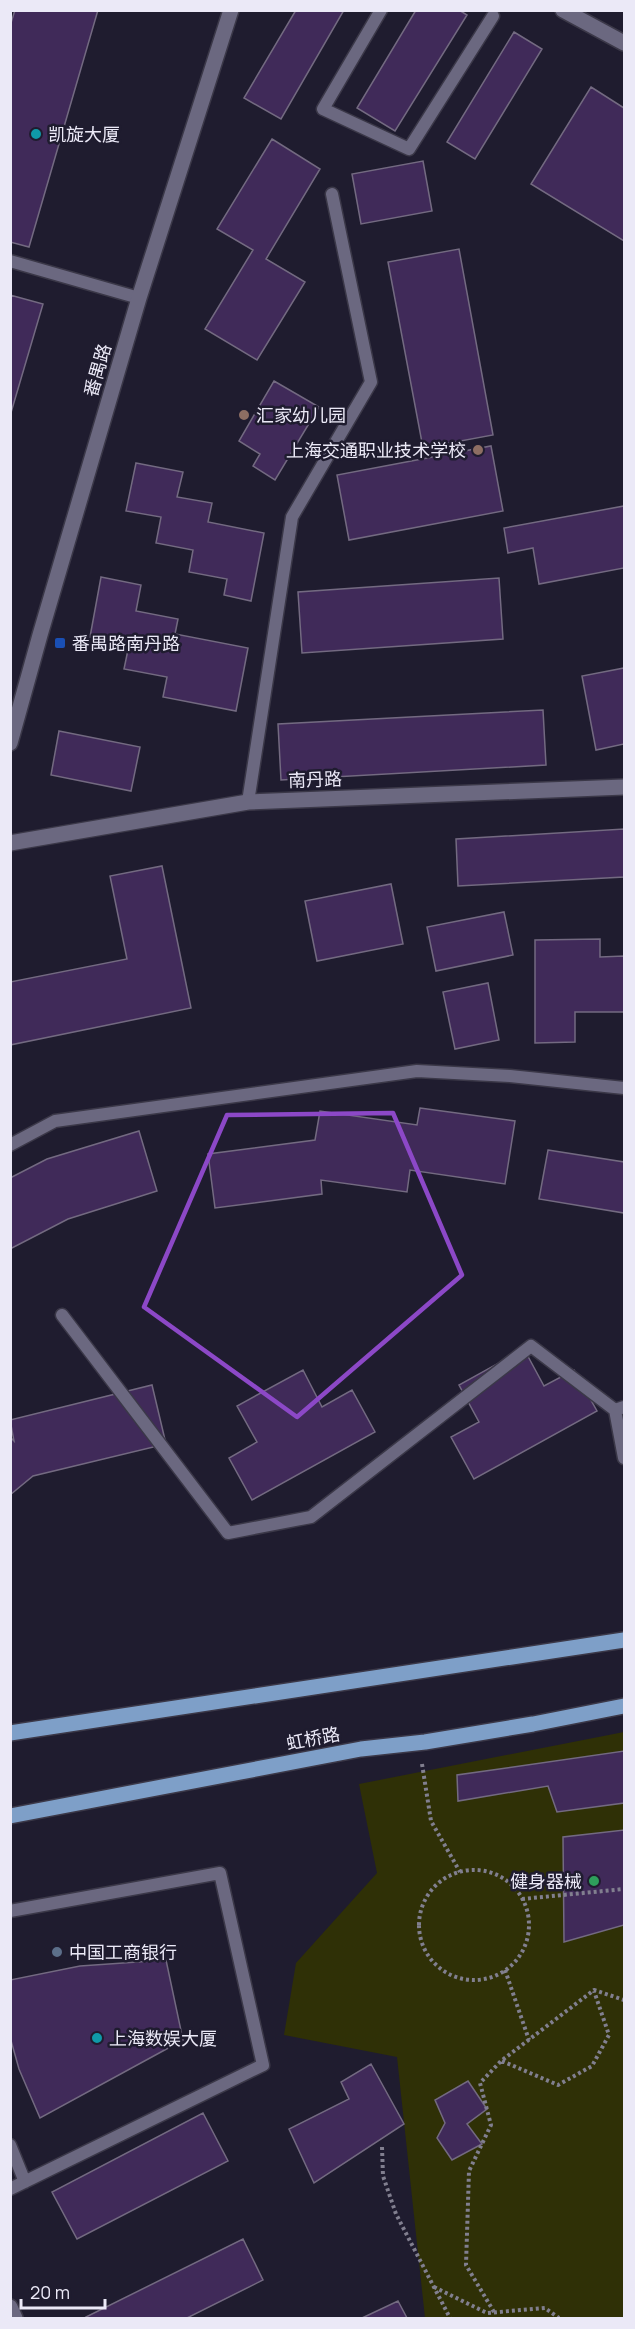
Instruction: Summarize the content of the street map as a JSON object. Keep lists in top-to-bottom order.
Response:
{
  "streets": {
    "main road": ["虹桥路"],
    "street": ["番禺路", "南丹路"]
  },
  "places": {
    "other": [
      "凯旋大厦",
      "汇家幼儿园",
      "上海交通职业技术学校",
      "健身器械",
      "中国工商银行",
      "上海数娱大厦"
    ],
    "transit": ["番禺路南丹路"]
  },
  "scale_bar": "20 m"
}
